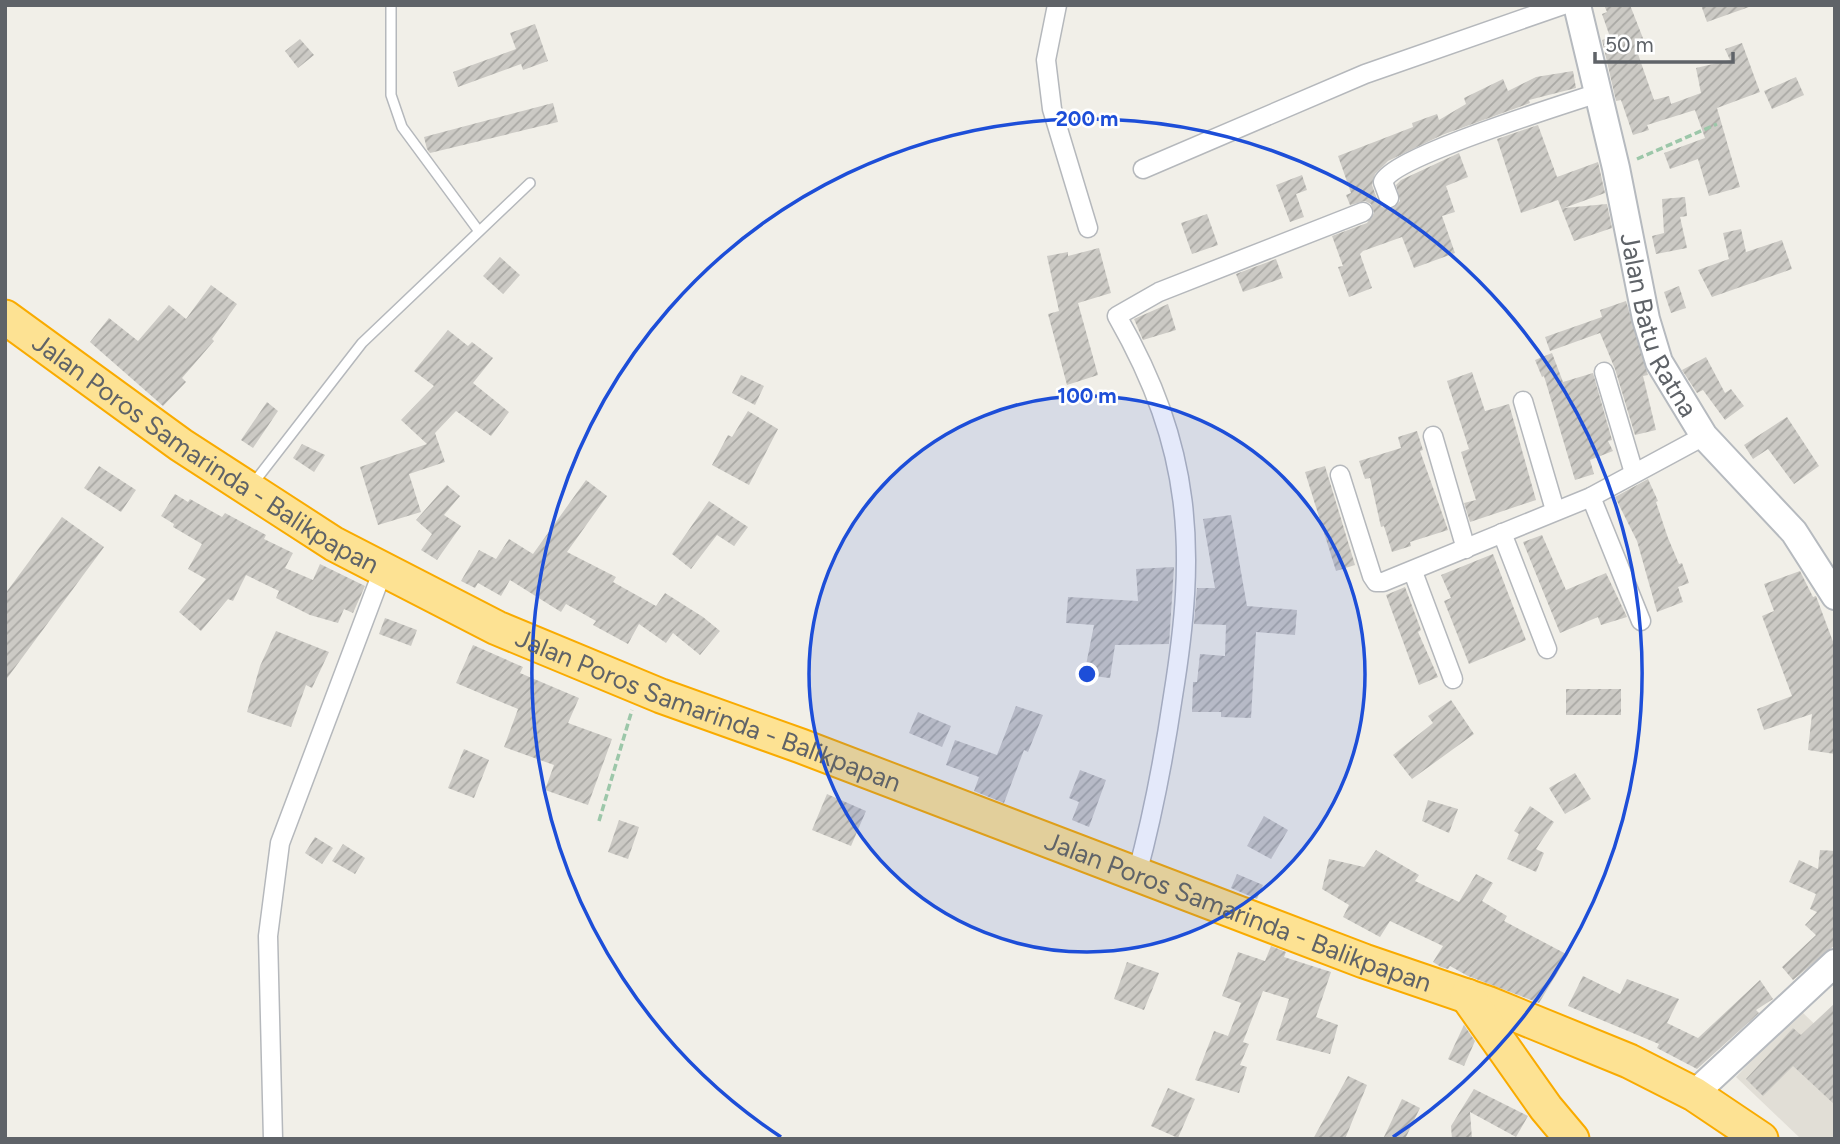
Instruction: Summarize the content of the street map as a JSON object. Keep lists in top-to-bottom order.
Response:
{
  "streets": {
    "highway": ["Jalan Poros Samarinda - Balikpapan"],
    "street": ["Jalan Batu Ratna"]
  },
  "scale_bar": "50 m",
  "rings": ["200 m", "100 m"]
}
